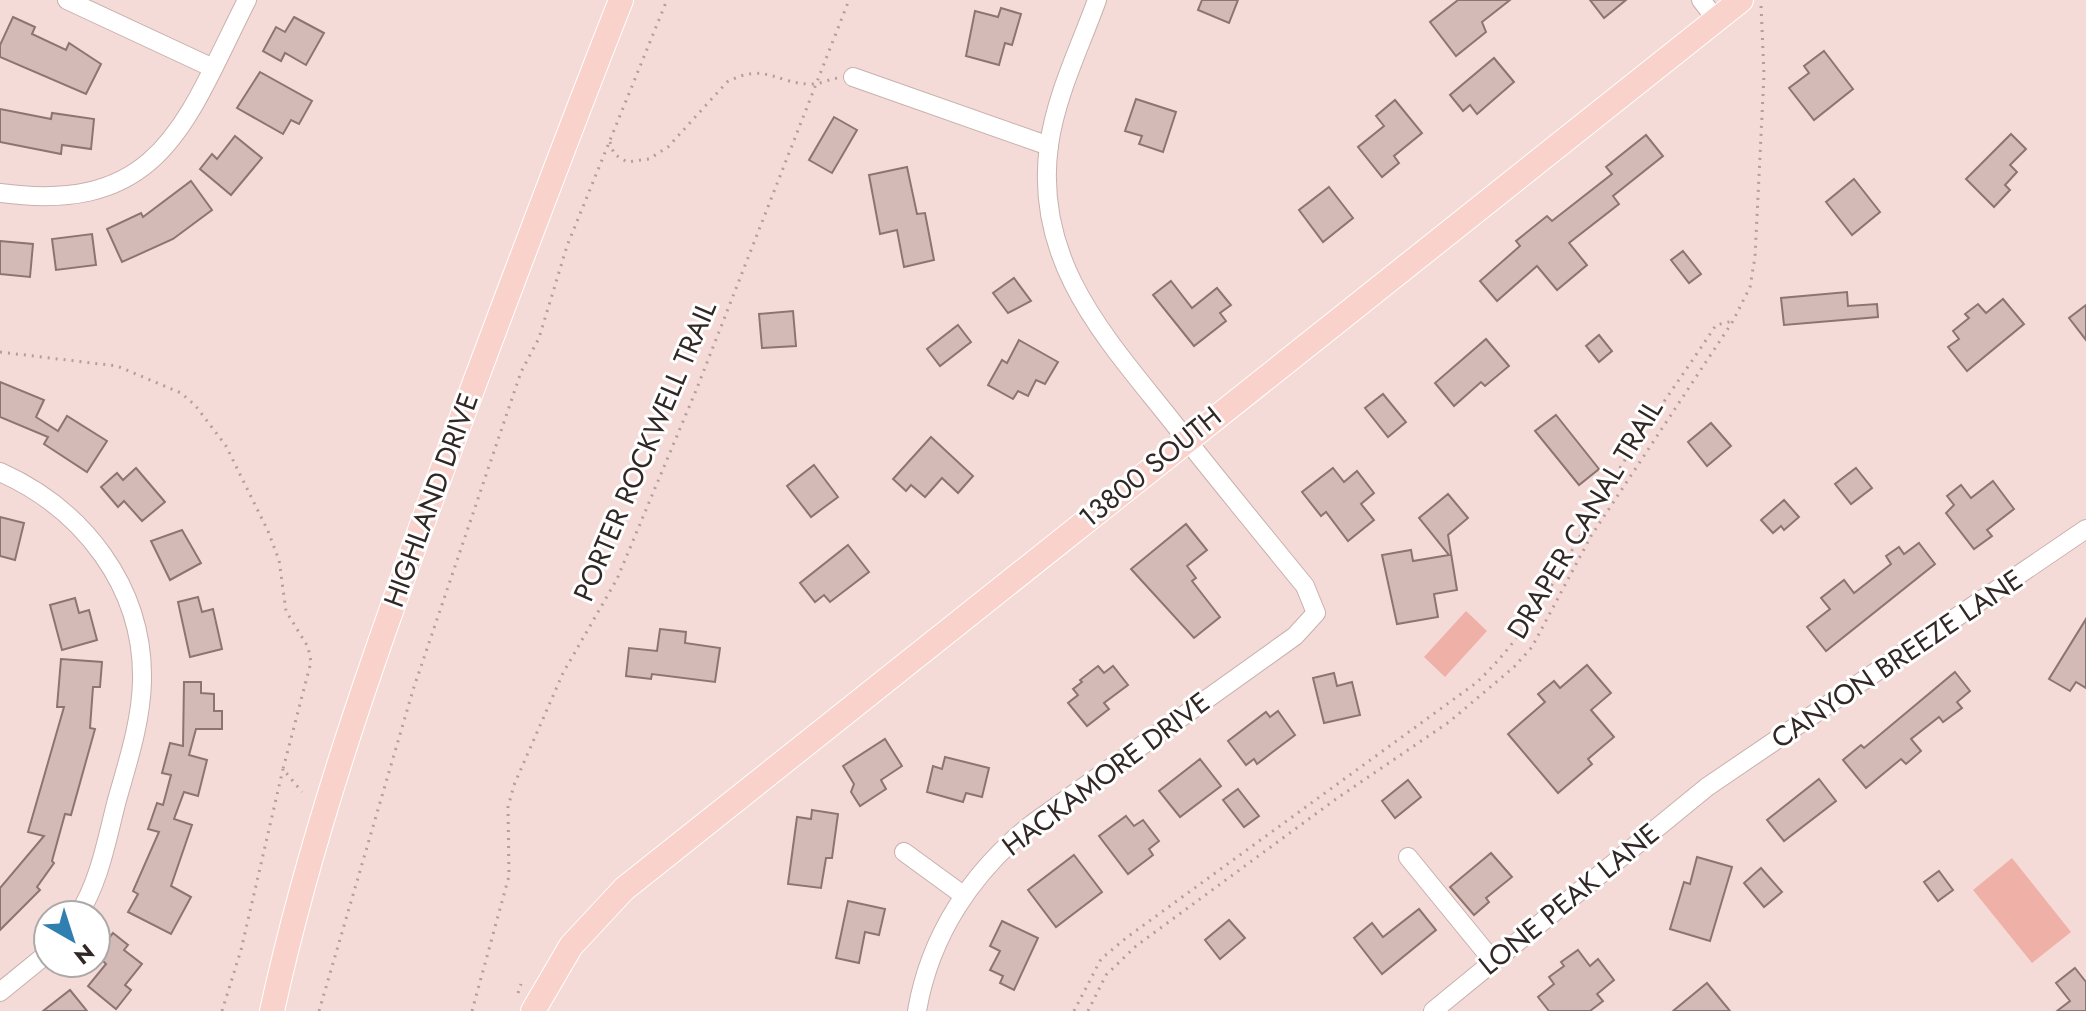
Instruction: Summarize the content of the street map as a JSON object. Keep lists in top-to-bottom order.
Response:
{
  "streets": {
    "main road": ["13800 SOUTH", "HIGHLAND DRIVE"],
    "street": ["CANYON BREEZE LANE", "HACKAMORE DRIVE", "LONE PEAK LANE"],
    "path": ["PORTER ROCKWELL TRAIL", "DRAPER CANAL TRAIL"]
  },
  "crossings": [
    ["13800 SOUTH", "HACKAMORE DRIVE"],
    ["CANYON BREEZE LANE", "LONE PEAK LANE"]
  ],
  "north": "bottom right"
}
